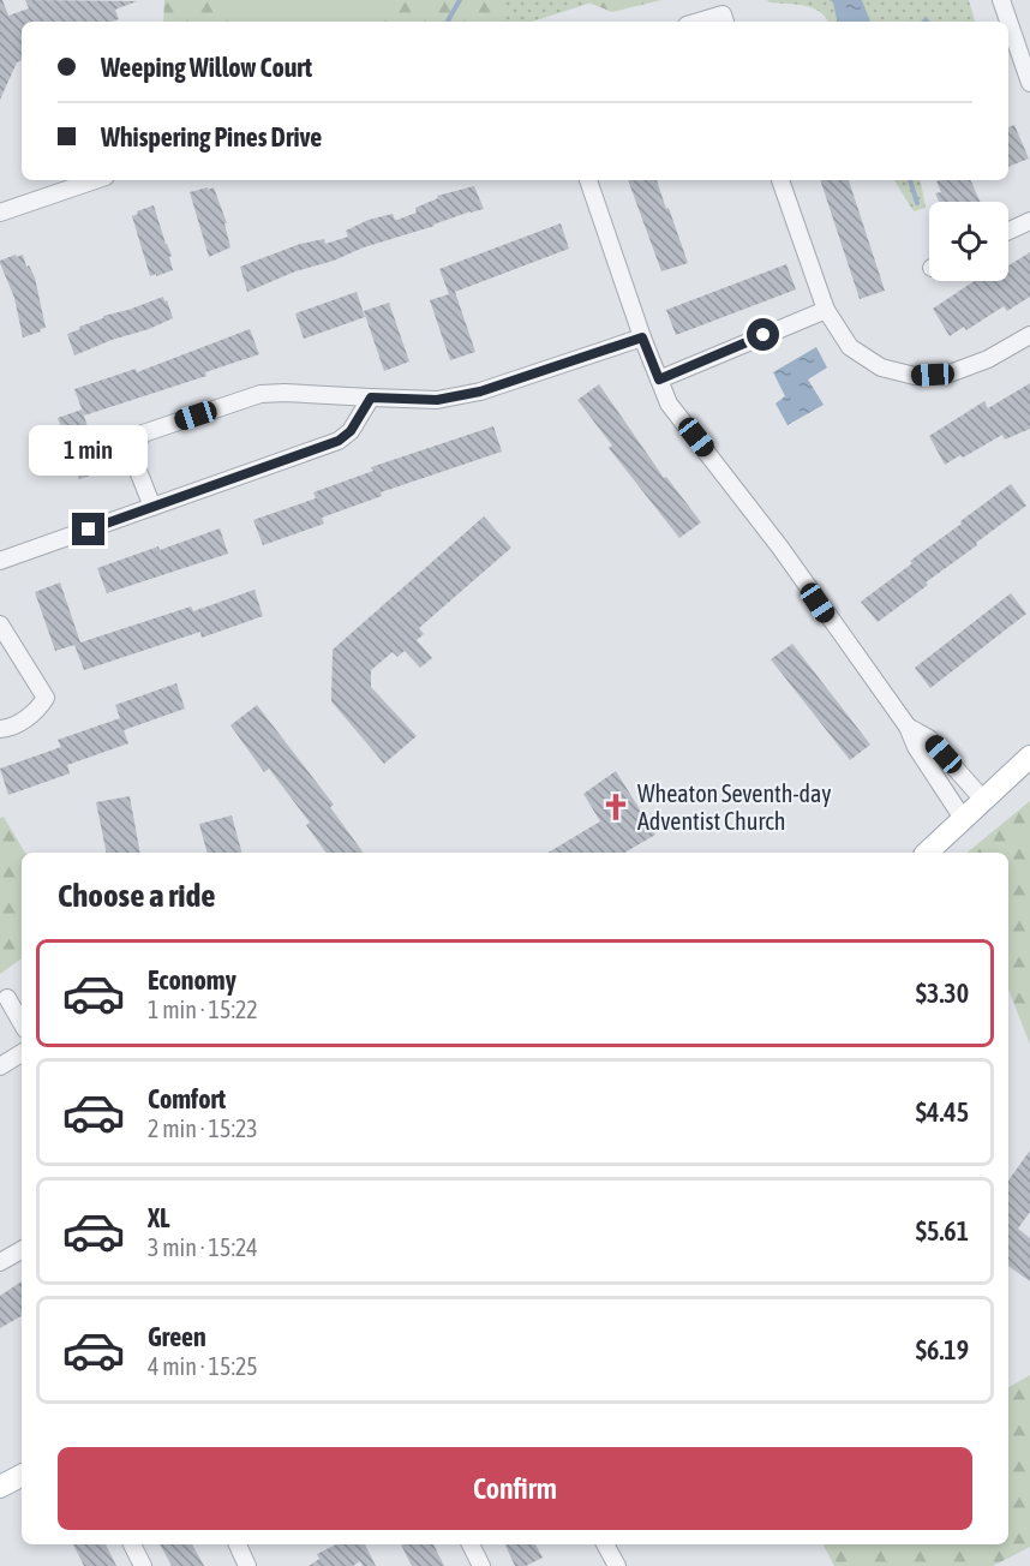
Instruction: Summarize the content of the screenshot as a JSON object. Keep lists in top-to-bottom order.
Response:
{
  "places": {
    "church": ["Wheaton Seventh-day Adventist Church"]
  },
  "page": {
    "banner": ["Weeping Willow Court", "Whispering Pines Drive"],
    "bubble": "1 min",
    "heading": "Choose a ride",
    "list": [
      {
        "name": "Economy",
        "note": "1 min · 15:22",
        "value": "$3.30"
      },
      {
        "name": "Comfort",
        "note": "2 min · 15:23",
        "value": "$4.45"
      },
      {
        "name": "XL",
        "note": "3 min · 15:24",
        "value": "$5.61"
      },
      {
        "name": "Green",
        "note": "4 min · 15:25",
        "value": "$6.19"
      }
    ],
    "buttons": "Confirm"
  }
}
